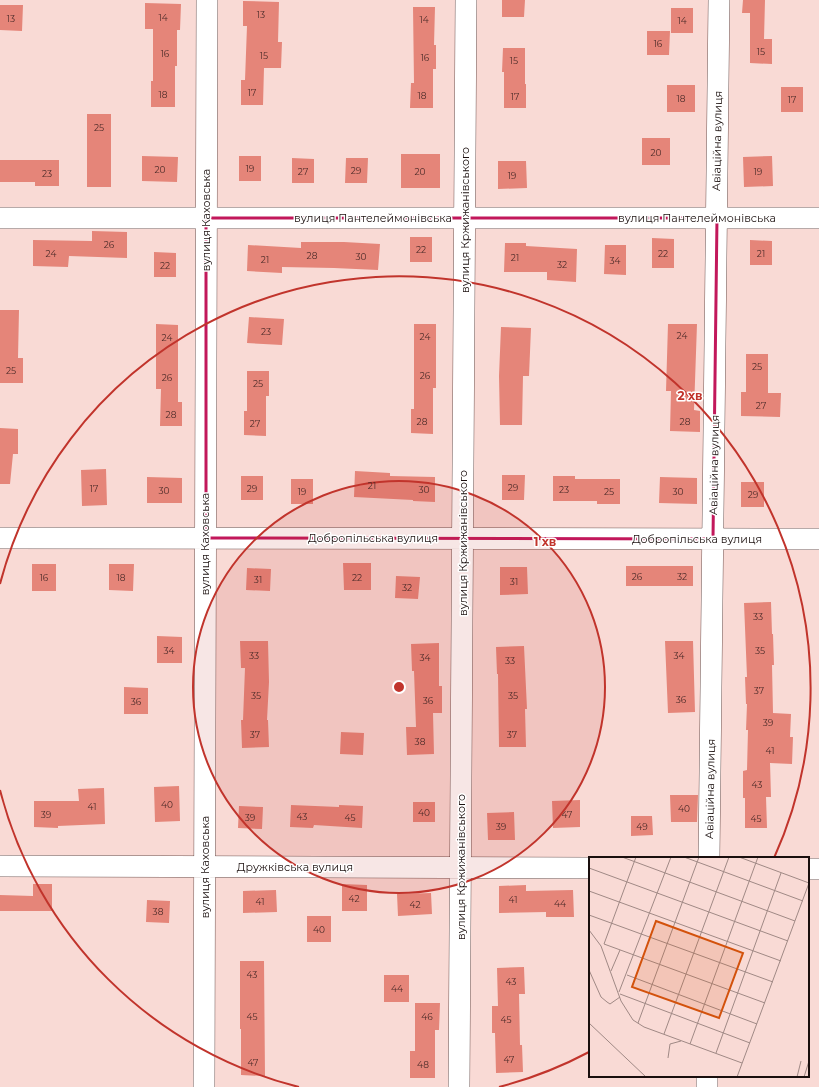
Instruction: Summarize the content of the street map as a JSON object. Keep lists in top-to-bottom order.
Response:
{
  "streets": {
    "street": [
      "Авіаційна вулиця",
      "вулиця Пантелеймонівська",
      "вулиця Каховська",
      "вулиця Кржижанівського",
      "Добропільська вулиця",
      "Дружківська вулиця"
    ]
  },
  "crossings": [
    ["Авіаційна вулиця", "вулиця Пантелеймонівська"],
    ["Авіаційна вулиця", "Добропільська вулиця"],
    ["вулиця Пантелеймонівська", "вулиця Каховська"],
    ["вулиця Пантелеймонівська", "вулиця Кржижанівського"],
    ["вулиця Каховська", "Добропільська вулиця"],
    ["вулиця Каховська", "Дружківська вулиця"],
    ["вулиця Кржижанівського", "Добропільська вулиця"],
    ["вулиця Кржижанівського", "Дружківська вулиця"]
  ],
  "house_numbers": [
    "13",
    "14",
    "13",
    "14",
    "14",
    "16",
    "15",
    "16",
    "15",
    "16",
    "15",
    "17",
    "18",
    "18",
    "17",
    "18",
    "17",
    "25",
    "20",
    "19",
    "20",
    "29",
    "27",
    "20",
    "19",
    "23",
    "19",
    "26",
    "22",
    "24",
    "22",
    "21",
    "28",
    "30",
    "21",
    "21",
    "34",
    "32",
    "22",
    "23",
    "24",
    "24",
    "24",
    "25",
    "25",
    "26",
    "26",
    "25",
    "27",
    "28",
    "28",
    "28",
    "27",
    "21",
    "29",
    "17",
    "29",
    "30",
    "23",
    "30",
    "19",
    "25",
    "30",
    "29",
    "26",
    "32",
    "16",
    "18",
    "22",
    "31",
    "31",
    "32",
    "33",
    "34",
    "35",
    "33",
    "34",
    "34",
    "33",
    "37",
    "35",
    "35",
    "36",
    "36",
    "36",
    "39",
    "37",
    "37",
    "38",
    "41",
    "43",
    "40",
    "41",
    "40",
    "40",
    "39",
    "47",
    "43",
    "39",
    "45",
    "45",
    "39",
    "49",
    "42",
    "41",
    "41",
    "44",
    "42",
    "38",
    "40",
    "43",
    "43",
    "44",
    "45",
    "46",
    "45",
    "47",
    "47",
    "48"
  ],
  "rings": ["2 хв", "1 хв"]
}
